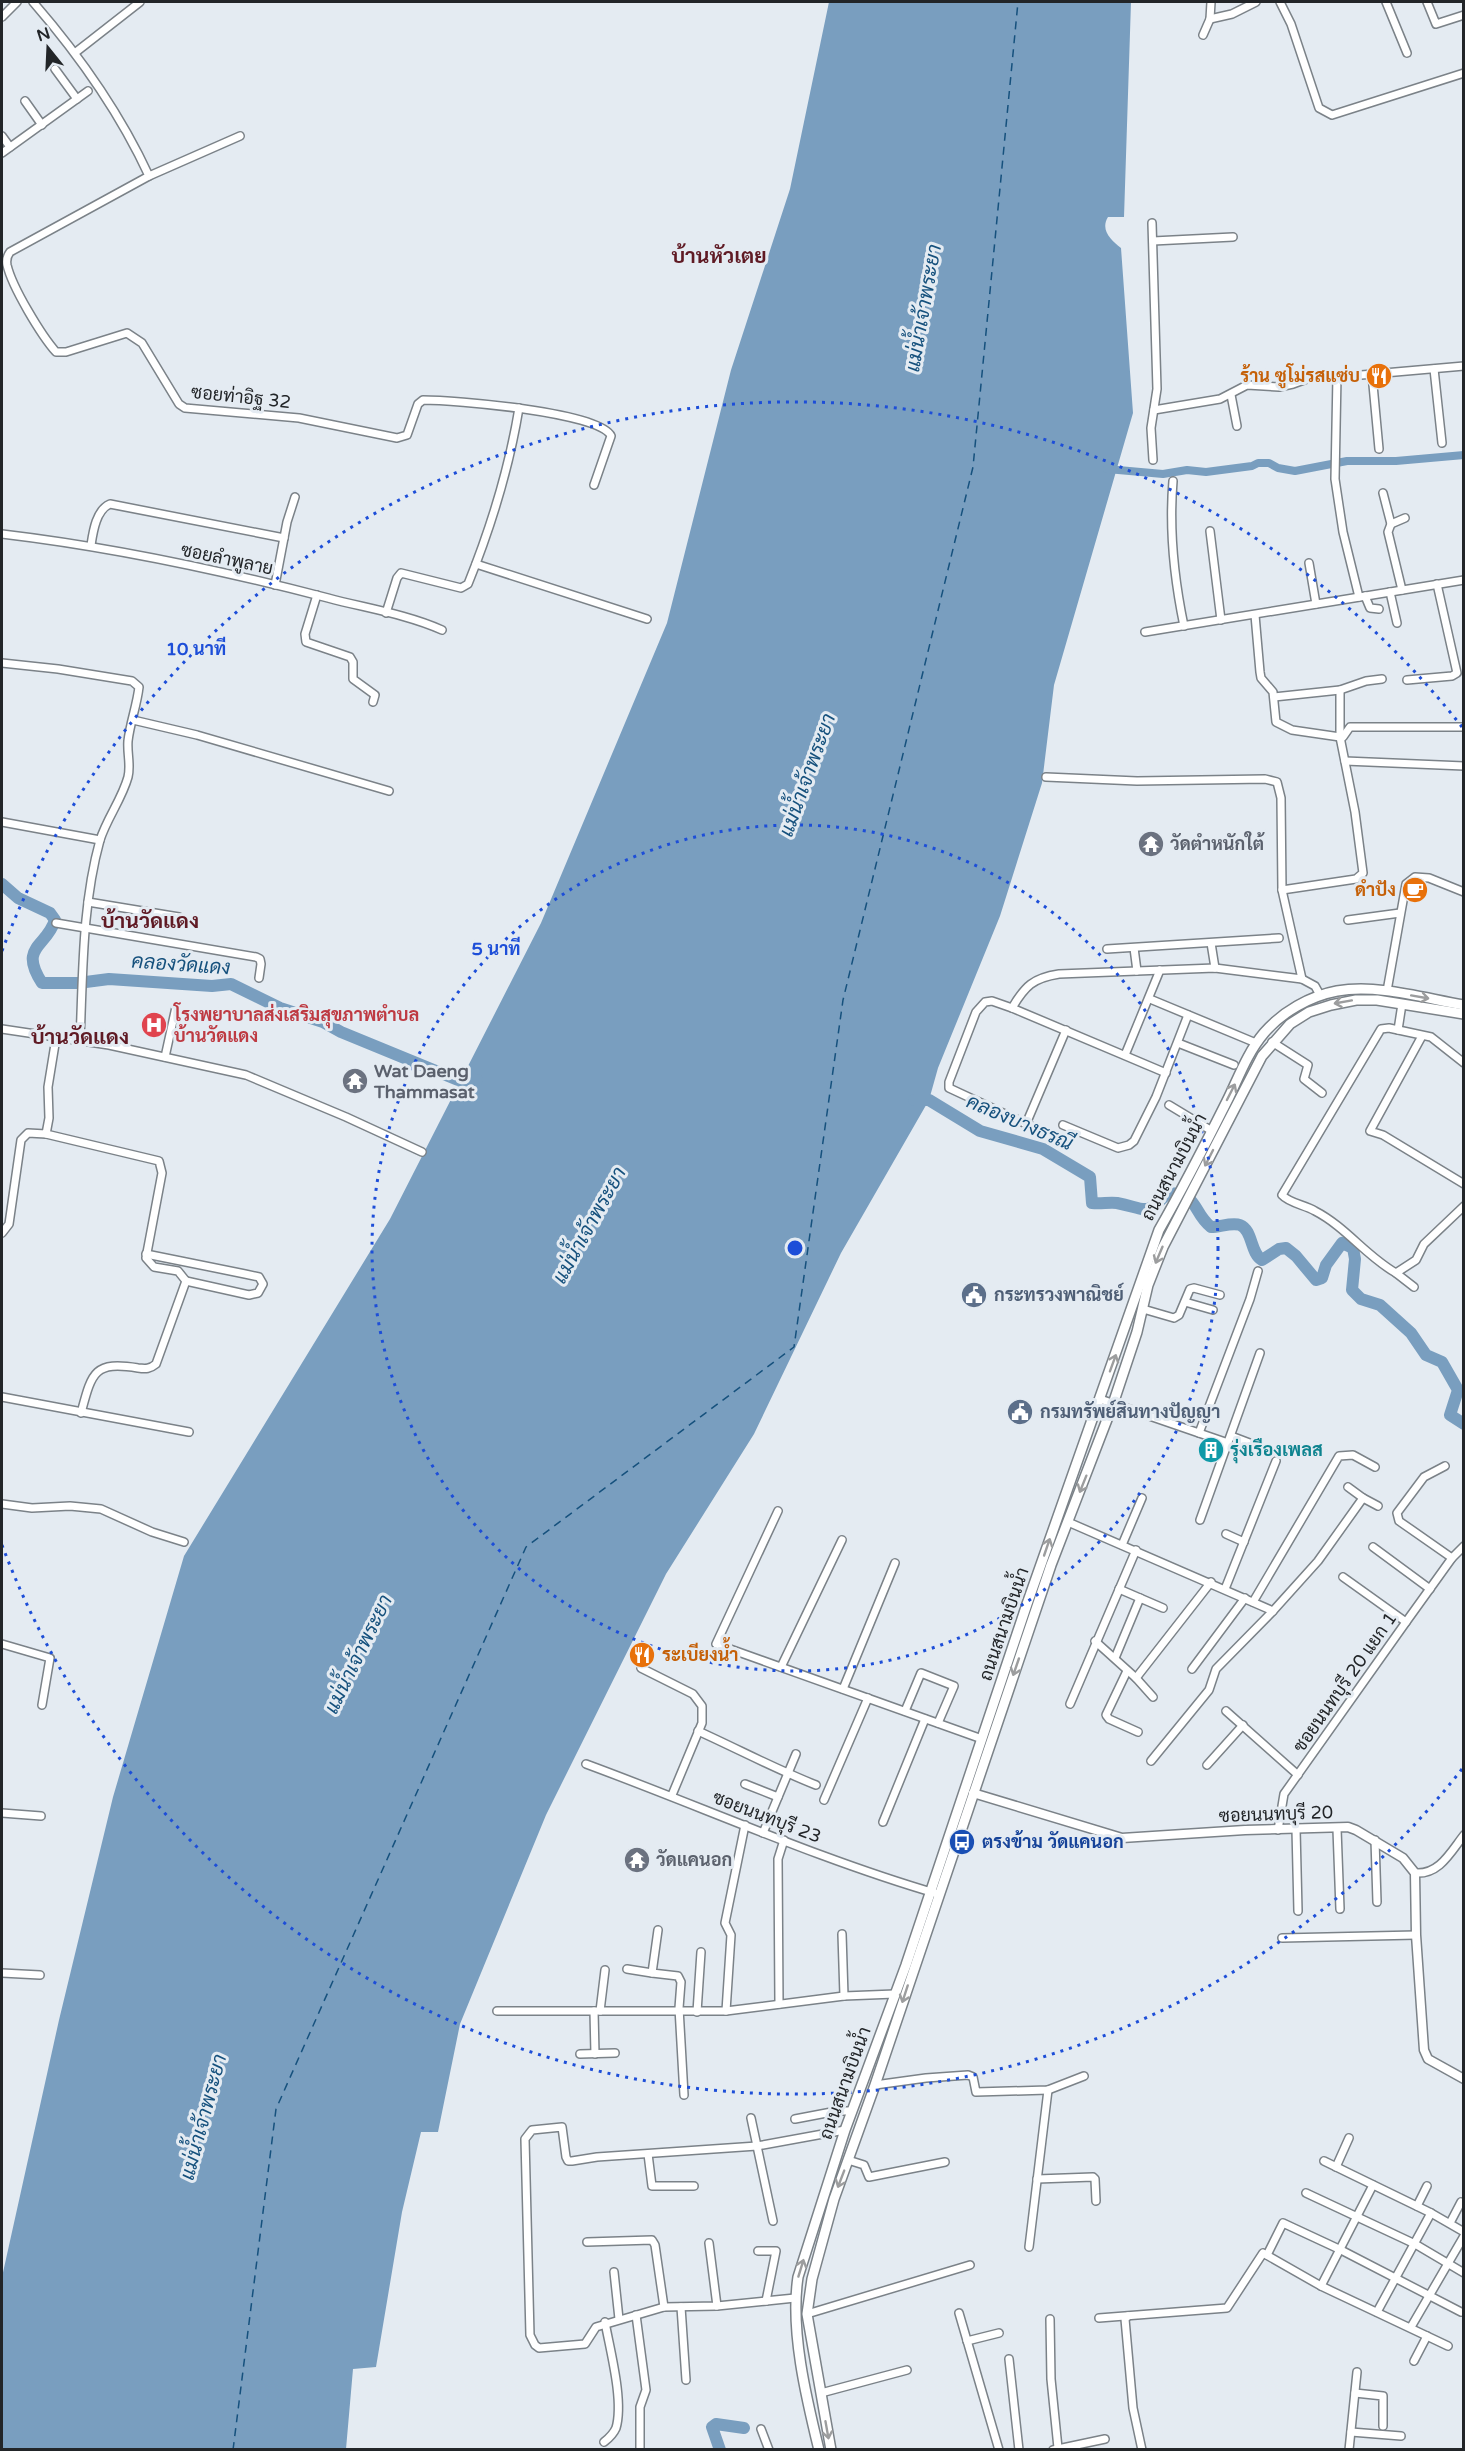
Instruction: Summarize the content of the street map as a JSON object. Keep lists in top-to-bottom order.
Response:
{
  "streets": {
    "main road": ["ถนนสนามบินน้ำ"],
    "street": [
      "ซอยท่าอิฐ 32",
      "ซอยลำพูลาย",
      "ซอยนนทบุรี 20 แยก 1",
      "ซอยนนทบุรี 20",
      "ซอยนนทบุรี 23"
    ]
  },
  "crossings": [
    ["ถนนสนามบินน้ำ", "ซอยนนทบุรี 20"],
    ["ถนนสนามบินน้ำ", "ซอยนนทบุรี 23"],
    ["ซอยนนทบุรี 20 แยก 1", "ซอยนนทบุรี 20"]
  ],
  "districts": ["บ้านหัวเตย", "บ้านวัดแดง", "บ้านวัดแดง"],
  "water": ["แม่น้ำเจ้าพระยา", "คลองวัดแดง", "คลองบางธรณี"],
  "places": {
    "restaurant": ["ร้าน ซูโม่รสแซ่บ", "ระเบียงน้ำ"],
    "temple": ["วัดตำหนักใต้", "Wat Daeng Thammasat", "วัดแคนอก"],
    "cafe": ["ดำปัง"],
    "hospital": ["โรงพยาบาลส่งเสริมสุขภาพตำบล บ้านวัดแดง"],
    "public building": ["กระทรวงพาณิชย์", "กรมทรัพย์สินทางปัญญา"],
    "building": ["รุ่งเรืองเพลส"],
    "bus stop": ["ตรงข้าม วัดแคนอก"]
  },
  "north": "top",
  "rings": ["10 นาที", "5 นาที"]
}
